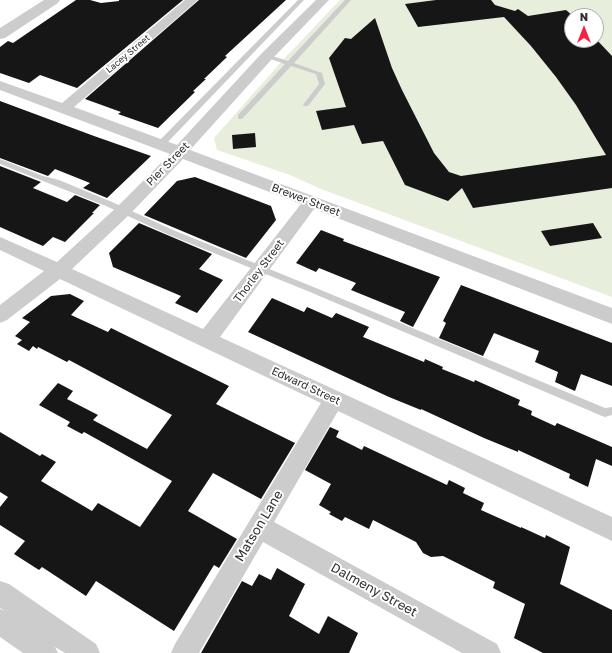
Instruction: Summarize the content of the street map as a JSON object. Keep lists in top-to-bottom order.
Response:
{
  "streets": {
    "street": [
      "Lacey Street",
      "Pier Street",
      "Brewer Street",
      "Thorley Street",
      "Edward Street",
      "Matson Lane",
      "Dalmeny Street"
    ]
  },
  "crossings": [
    ["Lacey Street", "Brewer Street"],
    ["Pier Street", "Brewer Street"],
    ["Pier Street", "Edward Street"],
    ["Brewer Street", "Thorley Street"],
    ["Thorley Street", "Edward Street"],
    ["Edward Street", "Matson Lane"],
    ["Matson Lane", "Dalmeny Street"]
  ],
  "north": "top"
}
